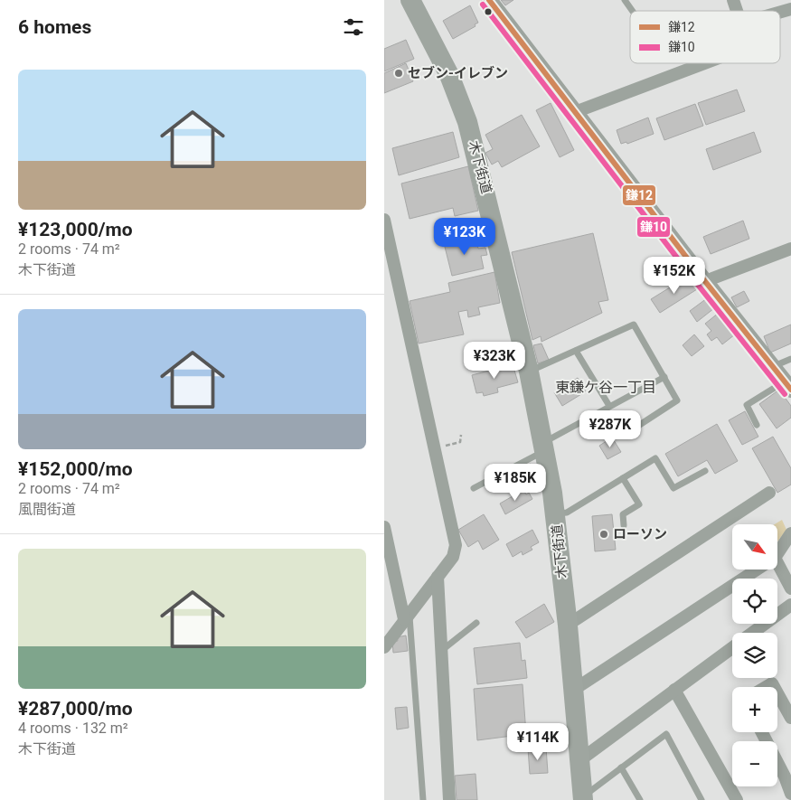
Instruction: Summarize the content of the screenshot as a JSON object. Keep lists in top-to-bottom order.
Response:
{
  "streets": {
    "main road": ["木下街道"]
  },
  "districts": ["東鎌ケ谷一丁目"],
  "places": ["セブン-イレブン", "ローソン"],
  "lines": ["transit line 鎌12", "transit line 鎌10"],
  "legend": ["鎌12", "鎌10"],
  "north": "bottom right",
  "page": {
    "heading": "6 homes",
    "list": [
      {
        "name": "¥123,000/mo",
        "note": "2 rooms · 74 m² · 木下街道"
      },
      {
        "name": "¥152,000/mo",
        "note": "2 rooms · 74 m² · 風間街道"
      },
      {
        "name": "¥287,000/mo",
        "note": "4 rooms · 132 m² · 木下街道"
      }
    ],
    "price": [
      "¥123K",
      "¥152K",
      "¥323K",
      "¥287K",
      "¥185K",
      "¥114K"
    ],
    "map_buttons": ["+", "−"]
  }
}
